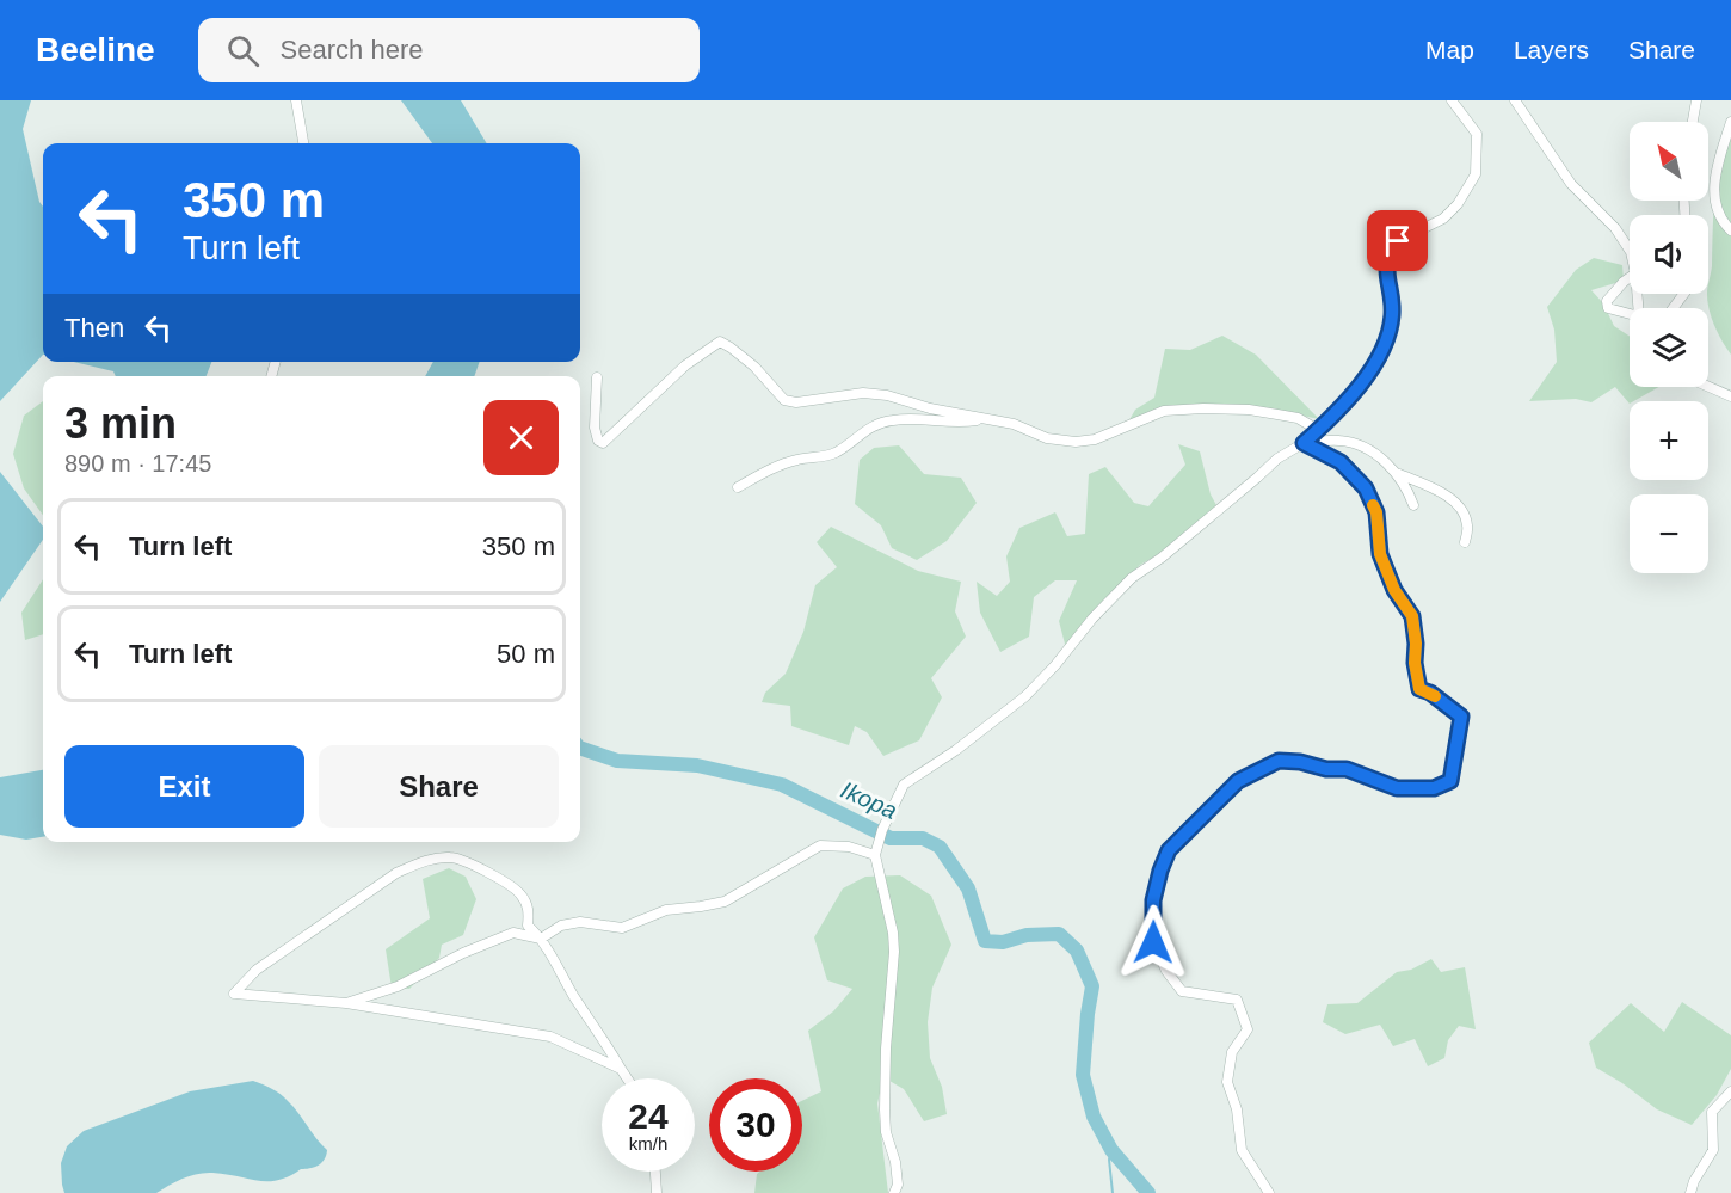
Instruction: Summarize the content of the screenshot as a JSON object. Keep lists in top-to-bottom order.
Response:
{
  "water": ["Ikopa"],
  "north": "top left",
  "page": {
    "header": "Beeline",
    "search": "Search here",
    "nav": ["Map", "Layers", "Share"],
    "map_buttons": ["+", "−"],
    "turn": ["350 m", "Turn left"],
    "then": "Then",
    "heading": ["3 min", "890 m · 17:45"],
    "list": [
      {
        "name": "Turn left",
        "value": "350 m"
      },
      {
        "name": "Turn left",
        "value": "50 m"
      }
    ],
    "buttons": ["Exit", "Share"],
    "speed": "24 km/h",
    "limit": "30"
  }
}
